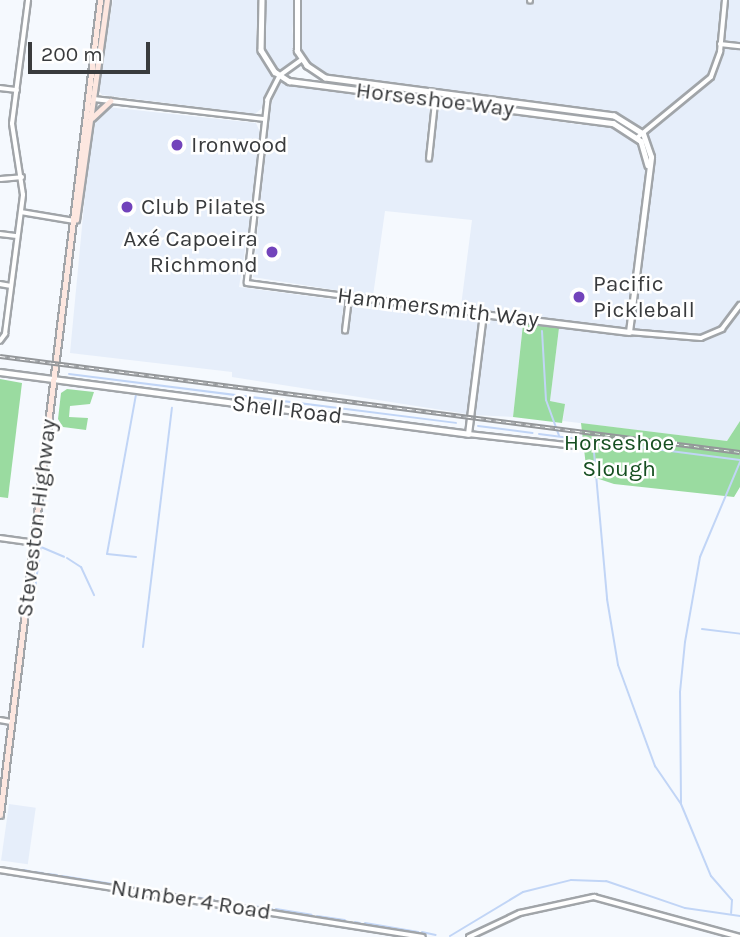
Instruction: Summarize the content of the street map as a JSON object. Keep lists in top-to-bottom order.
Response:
{
  "streets": {
    "main road": ["Steveston Highway"],
    "street": [
      "Horseshoe Way",
      "Hammersmith Way",
      "Shell Road",
      "Number 4 Road"
    ]
  },
  "crossings": [
    ["Shell Road", "Steveston Highway"]
  ],
  "parks": ["Horseshoe Slough"],
  "places": [
    "Ironwood",
    "Club Pilates",
    "Axé Capoeira Richmond",
    "Pacific Pickleball"
  ],
  "scale_bar": "200 m"
}
